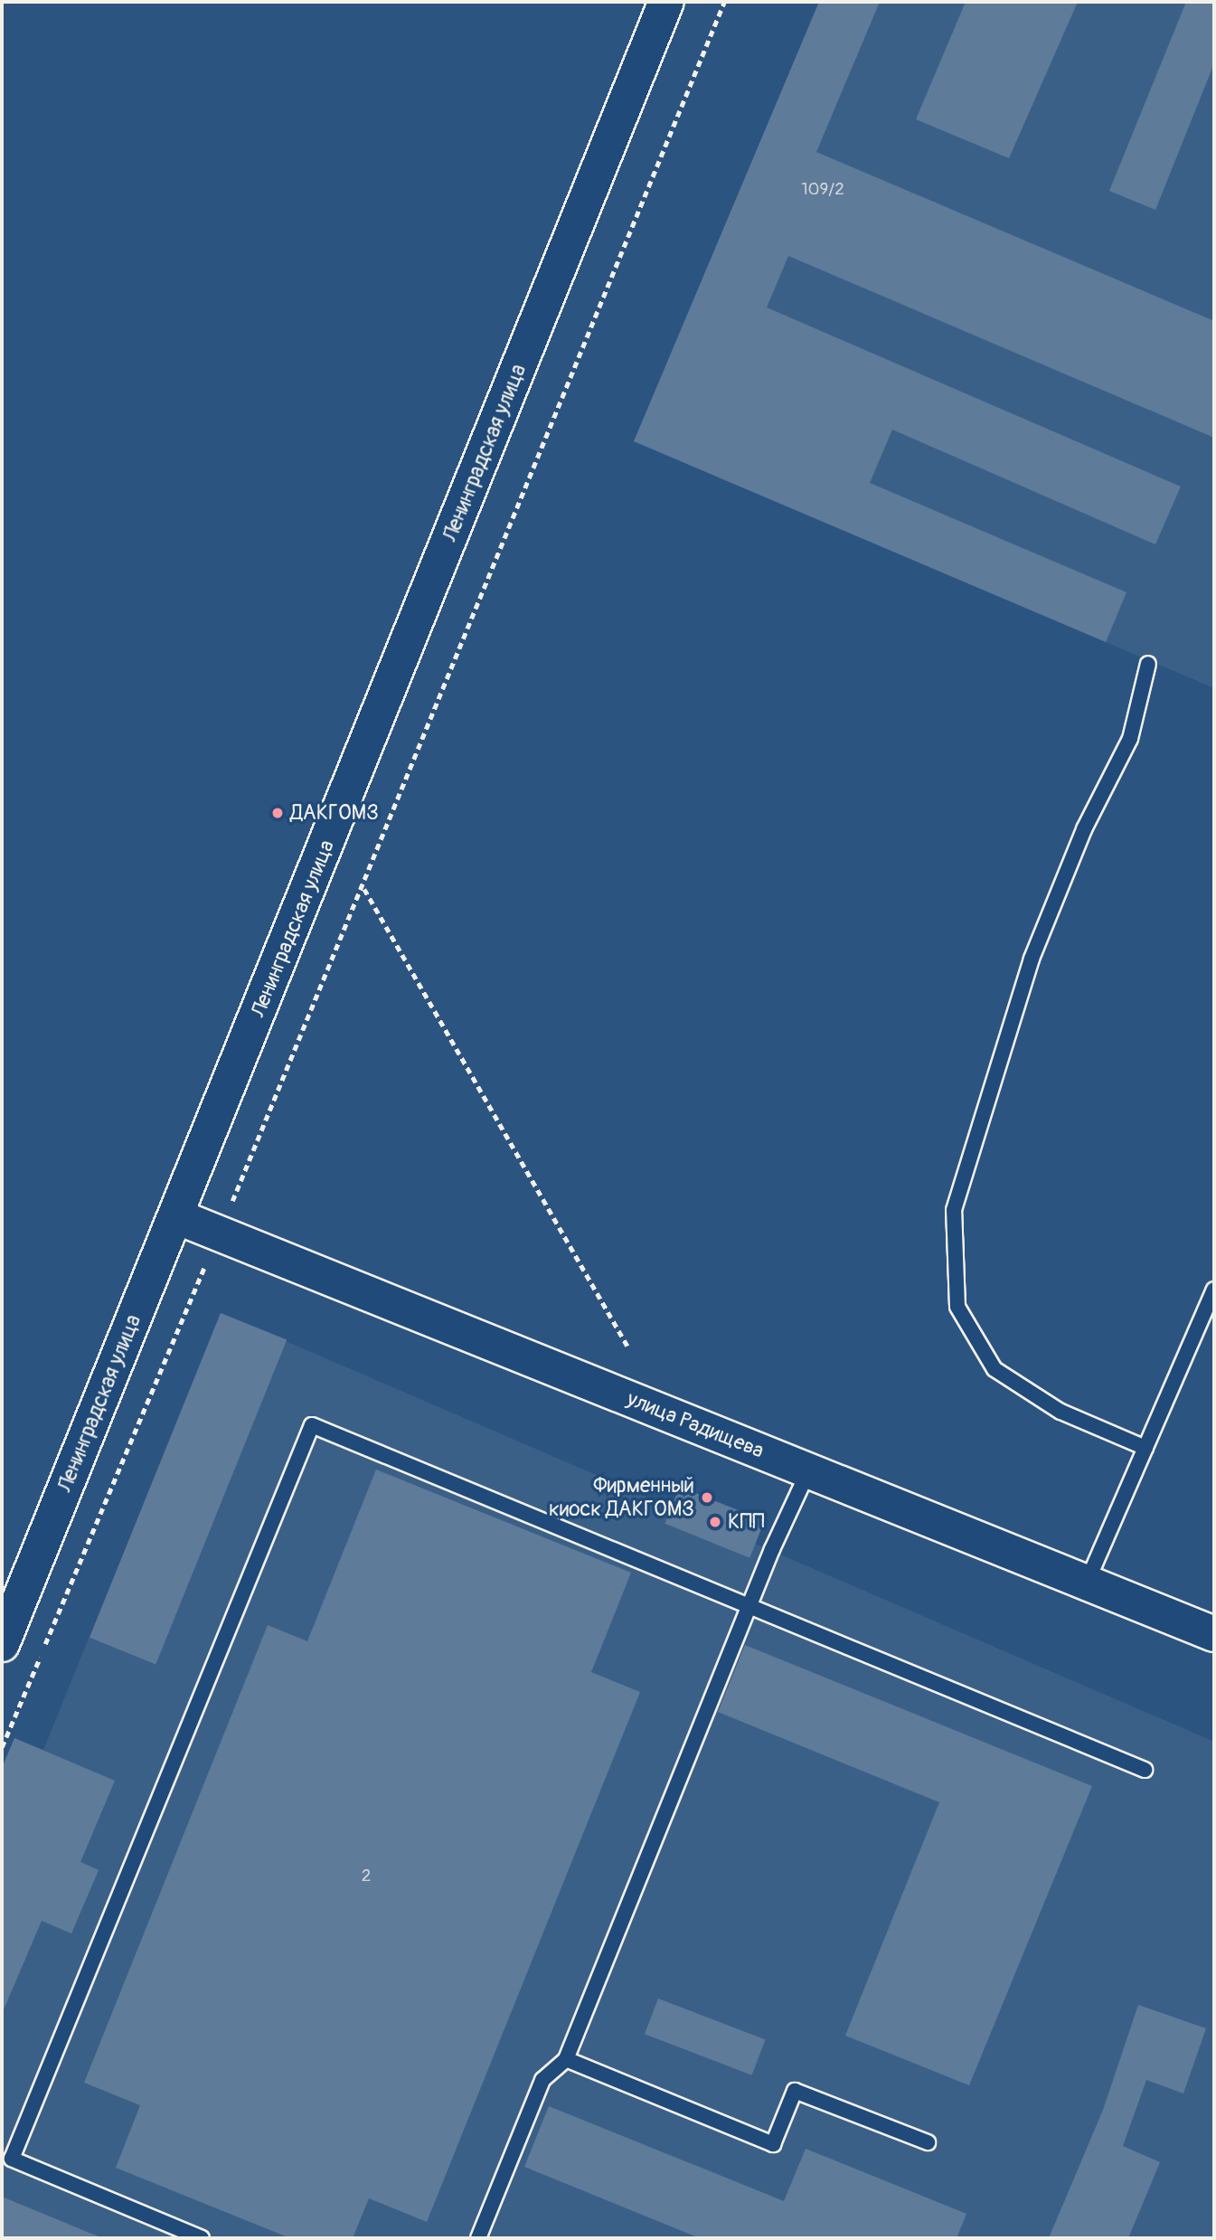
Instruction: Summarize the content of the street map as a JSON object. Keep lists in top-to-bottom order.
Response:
{
  "streets": {
    "main road": ["Ленинградская улица", "улица Радищева"]
  },
  "crossings": [
    ["Ленинградская улица", "улица Радищева"]
  ],
  "places": ["ДАКГОМЗ", "Фирменный киоск ДАКГОМЗ", "КПП"],
  "house_numbers": ["109/2", "2"]
}
